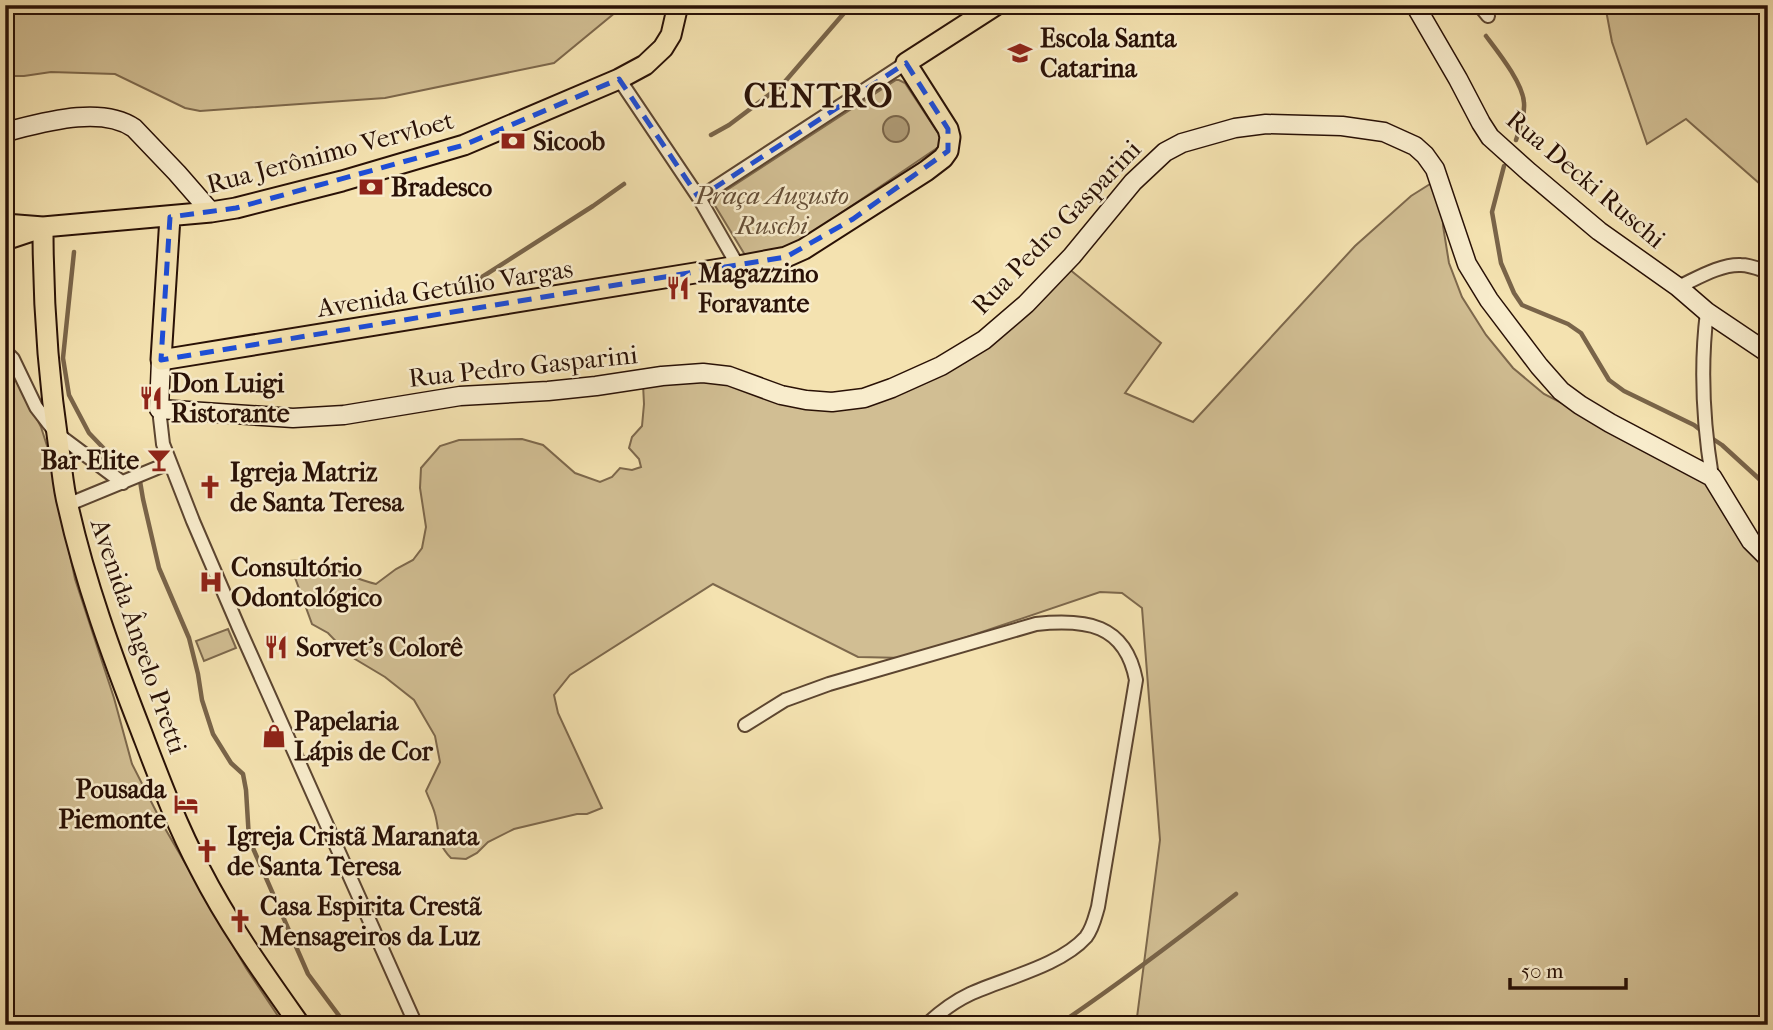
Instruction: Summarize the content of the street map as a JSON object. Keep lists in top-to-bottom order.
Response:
{
  "streets": {
    "main road": ["Rua Jerônimo Vervloet", "Avenida Getúlio Vargas", "Avenida Ângelo Pretti"],
    "street": ["Rua Decki Ruschi", "Rua Pedro Gasparini"]
  },
  "crossings": [
    ["Rua Jerônimo Vervloet", "Avenida Ângelo Pretti"]
  ],
  "districts": ["CENTRO"],
  "parks": ["Praça Augusto Ruschi"],
  "places": {
    "school or university": ["Escola Santa Catarina"],
    "bank": ["Sicoob", "Bradesco"],
    "restaurant": ["Magazzino Foravante", "Don Luigi Ristorante", "Sorvet's Colorê"],
    "bar": ["Bar Elite"],
    "church": ["Igreja Matriz de Santa Teresa", "Igreja Cristã Maranata de Santa Teresa", "Casa Espirita Crestã Mensageiros da Luz"],
    "hospital": ["Consultório Odontológico"],
    "shop": ["Papelaria Lápis de Cor"],
    "hotel": ["Pousada Piemonte"]
  },
  "scale_bar": "50 m"
}
